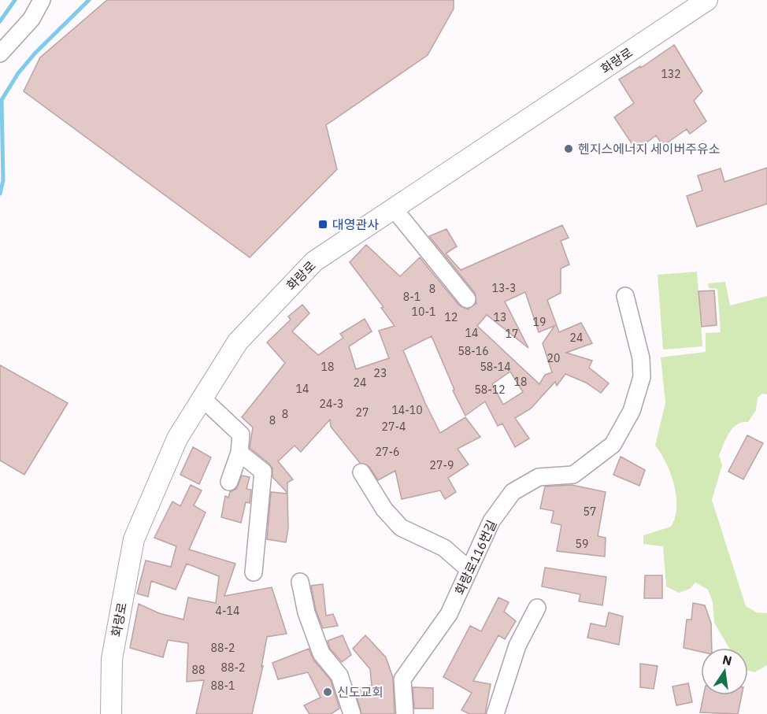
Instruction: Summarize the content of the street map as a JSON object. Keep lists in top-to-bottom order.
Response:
{
  "streets": {
    "main road": ["화랑로"],
    "street": ["화랑로116번길"]
  },
  "places": {
    "other": ["헨지스에너지 세이버주유소", "신도교회"],
    "transit": ["대영관사"]
  },
  "house_numbers": [
    "132",
    "13-3",
    "8",
    "8-1",
    "10-1",
    "12",
    "13",
    "19",
    "14",
    "17",
    "24",
    "58-16",
    "20",
    "18",
    "58-14",
    "23",
    "18",
    "24",
    "14",
    "58-12",
    "24-3",
    "14-10",
    "27",
    "8",
    "8",
    "27-4",
    "27-6",
    "27-9",
    "57",
    "59",
    "4-14",
    "88-2",
    "88-2",
    "88",
    "88-1"
  ],
  "north": "top"
}
